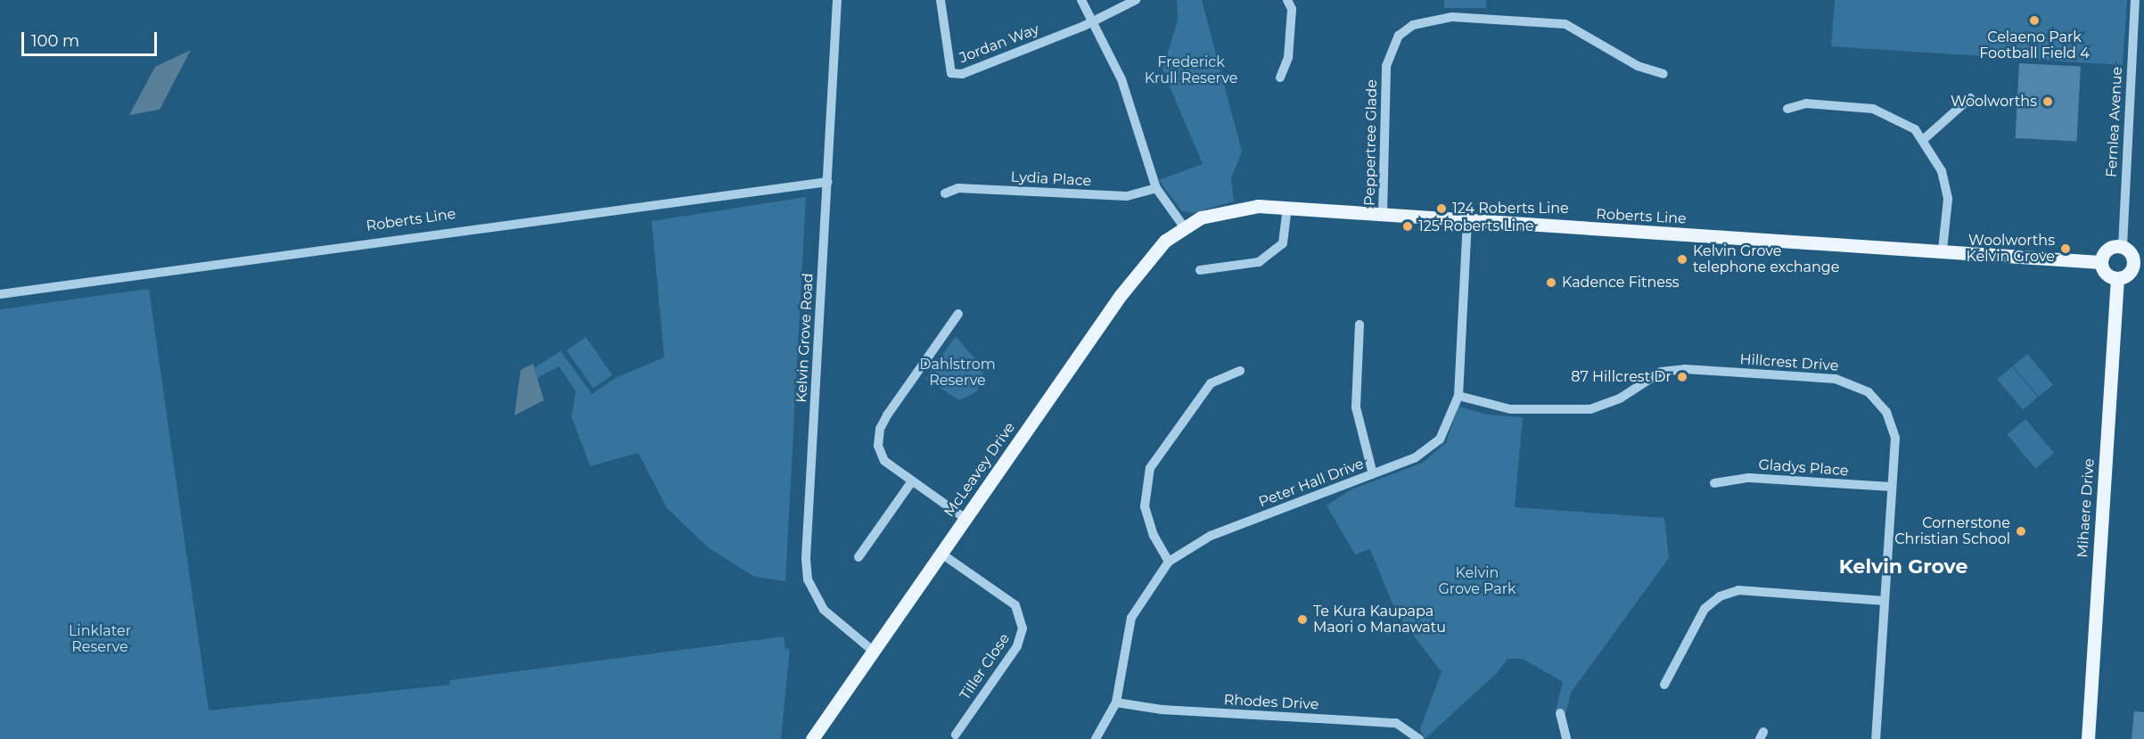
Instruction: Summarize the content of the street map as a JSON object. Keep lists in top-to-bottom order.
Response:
{
  "streets": {
    "main road": ["Roberts Line", "McLeavey Drive", "Mihaere Drive"],
    "street": [
      "Jordan Way",
      "Fernlea Avenue",
      "Peppertree Glade",
      "Lydia Place",
      "Kelvin Grove Road",
      "Hillcrest Drive",
      "Gladys Place",
      "Peter Hall Drive",
      "Tiller Close",
      "Rhodes Drive"
    ]
  },
  "crossings": [
    ["Fernlea Avenue", "Roberts Line"],
    ["Fernlea Avenue", "Mihaere Drive"],
    ["Peppertree Glade", "Roberts Line"],
    ["Roberts Line", "Kelvin Grove Road"],
    ["Roberts Line", "McLeavey Drive"],
    ["Roberts Line", "Peter Hall Drive"],
    ["Roberts Line", "Mihaere Drive"],
    ["Kelvin Grove Road", "McLeavey Drive"],
    ["Hillcrest Drive", "Gladys Place"],
    ["Hillcrest Drive", "Peter Hall Drive"],
    ["McLeavey Drive", "Tiller Close"],
    ["Peter Hall Drive", "Rhodes Drive"]
  ],
  "districts": ["Kelvin Grove"],
  "parks": [
    "Frederick Krull Reserve",
    "Dahlstrom Reserve",
    "Kelvin Grove Park",
    "Linklater Reserve"
  ],
  "places": [
    "Celaeno Park Football Field 4",
    "Woolworths",
    "124 Roberts Line",
    "125 Roberts Line",
    "Woolworths Kelvin Grove",
    "Kelvin Grove telephone exchange",
    "Kadence Fitness",
    "87 Hillcrest Dr",
    "Cornerstone Christian School",
    "Te Kura Kaupapa Maori o Manawatu"
  ],
  "scale_bar": "100 m"
}
